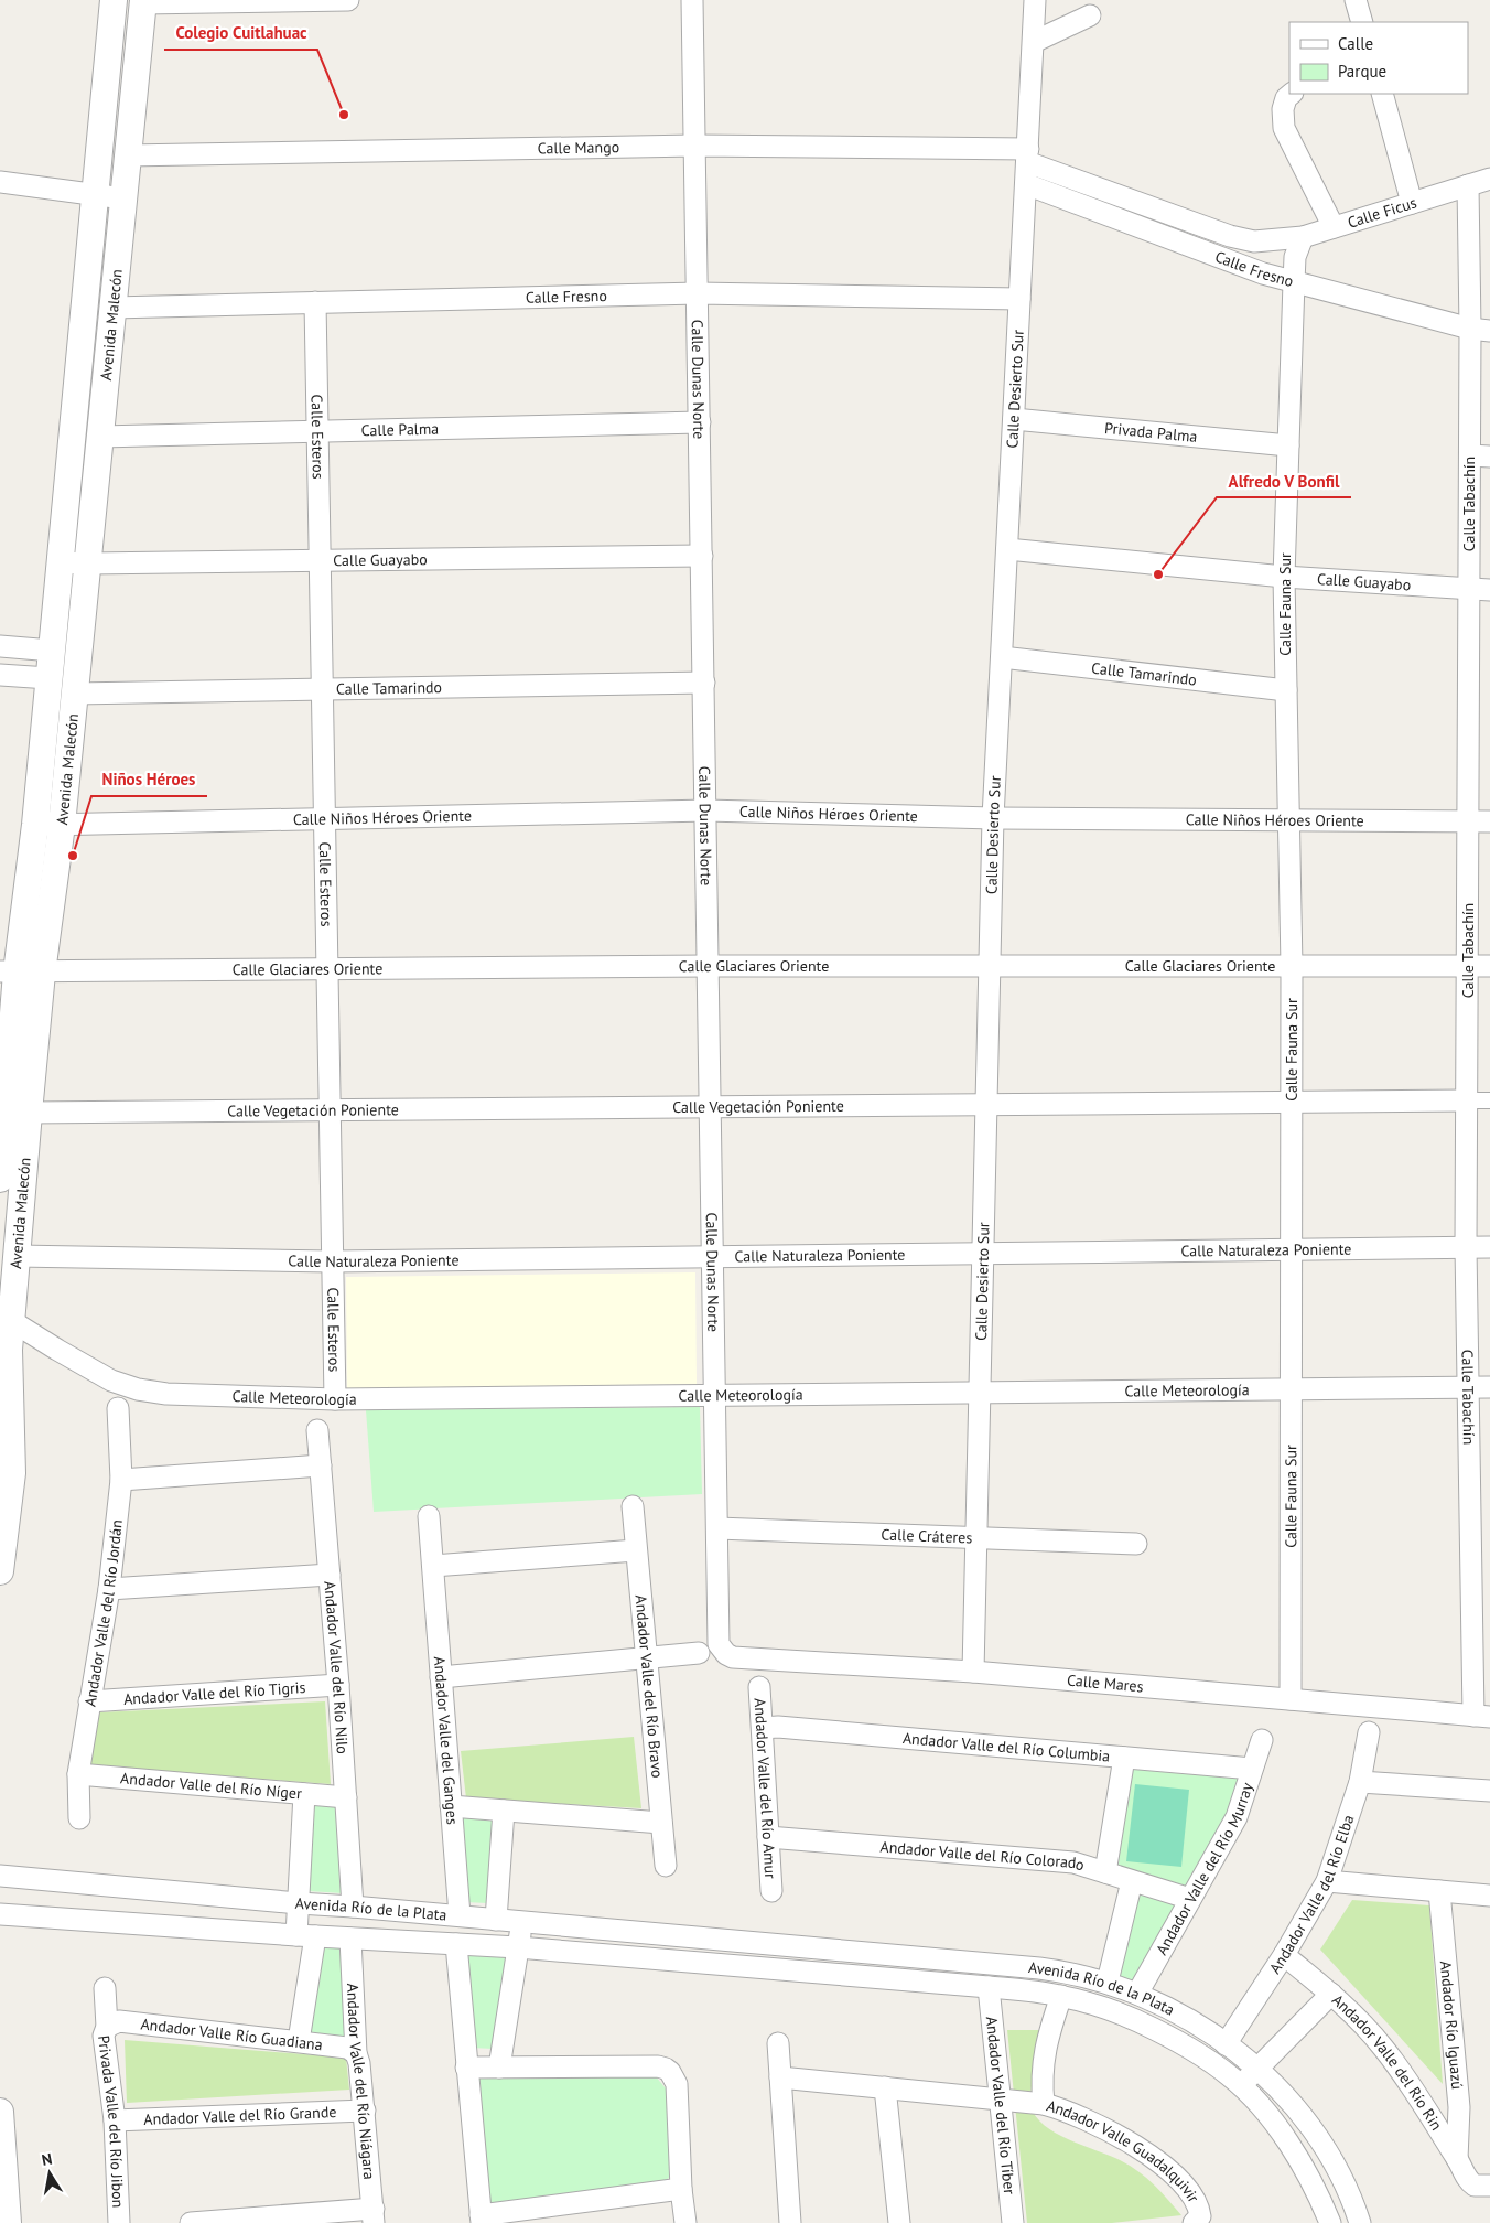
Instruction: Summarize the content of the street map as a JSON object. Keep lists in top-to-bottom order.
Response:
{
  "streets": {
    "street": [
      "Calle Mango",
      "Calle Ficus",
      "Calle Fresno",
      "Avenida Malecón",
      "Calle Dunas Norte",
      "Calle Desierto Sur",
      "Calle Palma",
      "Privada Palma",
      "Calle Esteros",
      "Calle Tabachín",
      "Calle Guayabo",
      "Calle Fauna Sur",
      "Calle Tamarindo",
      "Calle Niños Héroes Oriente",
      "Calle Glaciares Oriente",
      "Calle Vegetación Poniente",
      "Calle Naturaleza Poniente",
      "Calle Meteorología",
      "Calle Cráteres",
      "Andador Valle del Río Jordán",
      "Andador Valle del Río Nilo",
      "Calle Mares",
      "Andador Valle del Río Bravo",
      "Andador Valle del Río Tigris",
      "Andador Valle del Ganges",
      "Andador Valle del Río Columbia",
      "Andador Valle del Río Níger",
      "Andador Valle del Río Amur",
      "Andador Valle del Río Colorado",
      "Andador Valle del Río Murray",
      "Andador Valle del Río Elba",
      "Avenida Río de la Plata",
      "Andador Río Iguazú",
      "Andador Valle Río Guadiana",
      "Andador Valle del Río Rin",
      "Andador Valle del Río Niágara",
      "Andador Valle del Río Tíber",
      "Andador Valle del Río Grande",
      "Privada Valle del Río Jibon",
      "Andador Valle Guadalquivir"
    ]
  },
  "crossings": [
    ["Calle Mango", "Calle Fresno"],
    ["Calle Mango", "Avenida Malecón"],
    ["Calle Mango", "Calle Dunas Norte"],
    ["Calle Mango", "Calle Desierto Sur"],
    ["Calle Ficus", "Calle Fresno"],
    ["Calle Ficus", "Calle Tabachín"],
    ["Calle Ficus", "Calle Fauna Sur"],
    ["Calle Fresno", "Avenida Malecón"],
    ["Calle Fresno", "Calle Dunas Norte"],
    ["Calle Fresno", "Calle Desierto Sur"],
    ["Calle Fresno", "Calle Esteros"],
    ["Calle Fresno", "Calle Tabachín"],
    ["Calle Fresno", "Calle Fauna Sur"],
    ["Avenida Malecón", "Calle Palma"],
    ["Avenida Malecón", "Calle Guayabo"],
    ["Avenida Malecón", "Calle Tamarindo"],
    ["Avenida Malecón", "Calle Niños Héroes Oriente"],
    ["Avenida Malecón", "Calle Glaciares Oriente"],
    ["Avenida Malecón", "Calle Vegetación Poniente"],
    ["Avenida Malecón", "Calle Naturaleza Poniente"],
    ["Avenida Malecón", "Calle Meteorología"],
    ["Calle Dunas Norte", "Calle Palma"],
    ["Calle Dunas Norte", "Calle Guayabo"],
    ["Calle Dunas Norte", "Calle Tamarindo"],
    ["Calle Dunas Norte", "Calle Niños Héroes Oriente"],
    ["Calle Dunas Norte", "Calle Glaciares Oriente"],
    ["Calle Dunas Norte", "Calle Vegetación Poniente"],
    ["Calle Dunas Norte", "Calle Naturaleza Poniente"],
    ["Calle Dunas Norte", "Calle Meteorología"],
    ["Calle Dunas Norte", "Calle Cráteres"],
    ["Calle Dunas Norte", "Calle Mares"],
    ["Calle Desierto Sur", "Privada Palma"],
    ["Calle Desierto Sur", "Calle Guayabo"],
    ["Calle Desierto Sur", "Calle Tamarindo"],
    ["Calle Desierto Sur", "Calle Niños Héroes Oriente"],
    ["Calle Desierto Sur", "Calle Glaciares Oriente"],
    ["Calle Desierto Sur", "Calle Vegetación Poniente"],
    ["Calle Desierto Sur", "Calle Naturaleza Poniente"],
    ["Calle Desierto Sur", "Calle Meteorología"],
    ["Calle Desierto Sur", "Calle Cráteres"],
    ["Calle Desierto Sur", "Calle Mares"],
    ["Calle Palma", "Calle Esteros"],
    ["Privada Palma", "Calle Fauna Sur"],
    ["Calle Esteros", "Calle Guayabo"],
    ["Calle Esteros", "Calle Tamarindo"],
    ["Calle Esteros", "Calle Niños Héroes Oriente"],
    ["Calle Esteros", "Calle Glaciares Oriente"],
    ["Calle Esteros", "Calle Vegetación Poniente"],
    ["Calle Esteros", "Calle Naturaleza Poniente"],
    ["Calle Esteros", "Calle Meteorología"],
    ["Calle Tabachín", "Calle Guayabo"],
    ["Calle Tabachín", "Calle Niños Héroes Oriente"],
    ["Calle Tabachín", "Calle Glaciares Oriente"],
    ["Calle Tabachín", "Calle Vegetación Poniente"],
    ["Calle Tabachín", "Calle Naturaleza Poniente"],
    ["Calle Tabachín", "Calle Meteorología"],
    ["Calle Tabachín", "Calle Mares"],
    ["Calle Guayabo", "Calle Fauna Sur"],
    ["Calle Fauna Sur", "Calle Tamarindo"],
    ["Calle Fauna Sur", "Calle Niños Héroes Oriente"],
    ["Calle Fauna Sur", "Calle Glaciares Oriente"],
    ["Calle Fauna Sur", "Calle Vegetación Poniente"],
    ["Calle Fauna Sur", "Calle Naturaleza Poniente"],
    ["Calle Fauna Sur", "Calle Meteorología"],
    ["Calle Fauna Sur", "Calle Mares"],
    ["Andador Valle del Río Jordán", "Andador Valle del Río Tigris"],
    ["Andador Valle del Río Jordán", "Andador Valle del Río Níger"],
    ["Andador Valle del Río Nilo", "Andador Valle del Río Tigris"],
    ["Andador Valle del Río Nilo", "Andador Valle del Río Níger"],
    ["Andador Valle del Río Nilo", "Avenida Río de la Plata"],
    ["Andador Valle del Ganges", "Avenida Río de la Plata"],
    ["Andador Valle del Río Columbia", "Andador Valle del Río Amur"],
    ["Andador Valle del Río Columbia", "Andador Valle del Río Murray"],
    ["Andador Valle del Río Amur", "Andador Valle del Río Colorado"],
    ["Andador Valle del Río Colorado", "Andador Valle del Río Murray"],
    ["Andador Valle del Río Murray", "Avenida Río de la Plata"],
    ["Andador Valle del Río Elba", "Avenida Río de la Plata"],
    ["Andador Valle del Río Elba", "Andador Valle del Río Rin"],
    ["Avenida Río de la Plata", "Andador Valle del Río Niágara"],
    ["Avenida Río de la Plata", "Andador Valle del Río Tíber"],
    ["Avenida Río de la Plata", "Andador Valle Guadalquivir"],
    ["Andador Río Iguazú", "Andador Valle del Río Rin"],
    ["Andador Valle Río Guadiana", "Andador Valle del Río Niágara"],
    ["Andador Valle Río Guadiana", "Privada Valle del Río Jibon"],
    ["Andador Valle del Río Niágara", "Andador Valle del Río Grande"],
    ["Andador Valle del Río Grande", "Privada Valle del Río Jibon"]
  ],
  "places": ["Colegio Cuitlahuac", "Alfredo V Bonfil", "Niños Héroes"],
  "legend": ["Calle", "Parque"],
  "north": "top"
}
